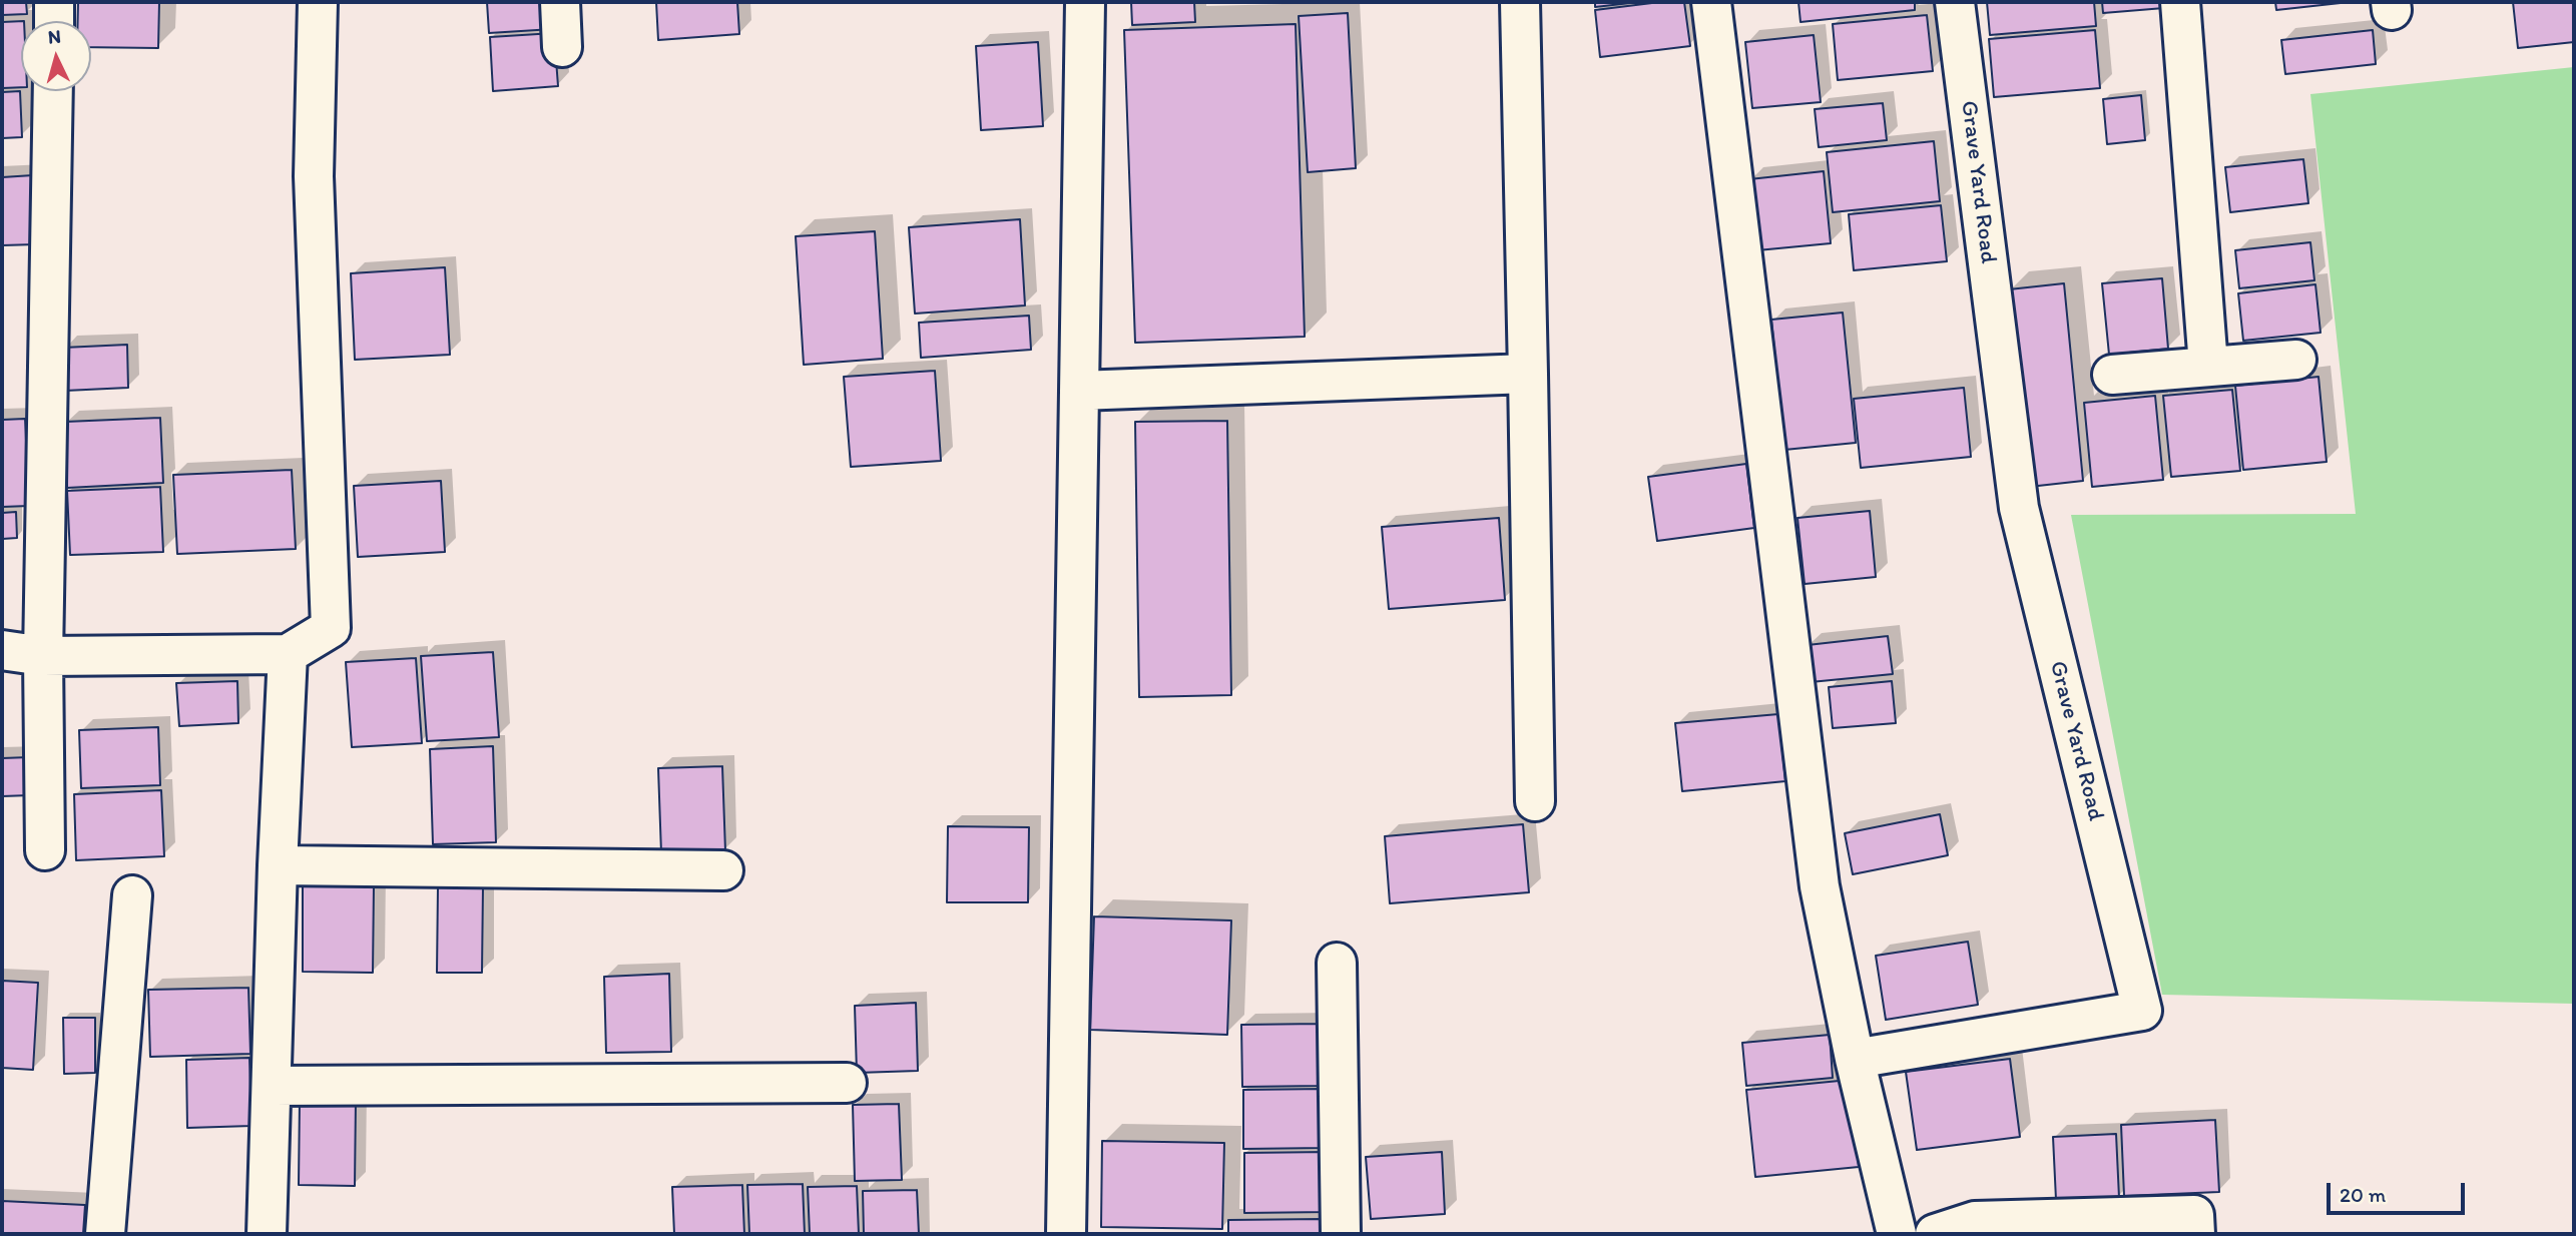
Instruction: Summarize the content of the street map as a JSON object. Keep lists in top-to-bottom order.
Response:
{
  "streets": {
    "street": ["Grave Yard Road"]
  },
  "scale_bar": "20 m",
  "north": "top"
}
